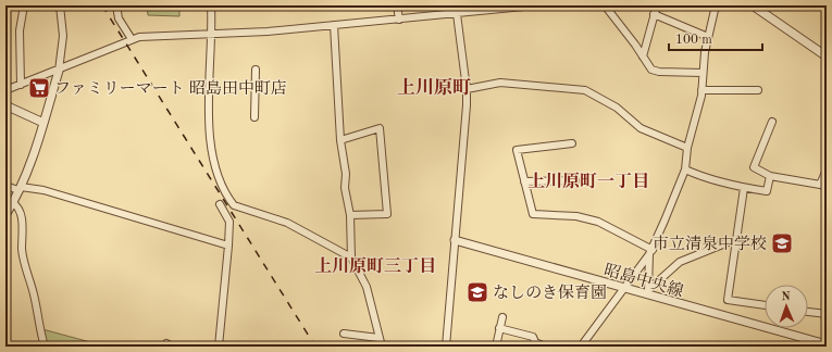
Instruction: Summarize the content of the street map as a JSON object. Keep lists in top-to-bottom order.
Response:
{
  "streets": {
    "street": ["昭島中央線"]
  },
  "districts": ["上川原町", "上川原町一丁目", "上川原町三丁目"],
  "places": {
    "supermarket": ["ファミリーマート 昭島田中町店"],
    "school or university": ["市立清泉中学校", "なしのき保育園"]
  },
  "scale_bar": "100 m",
  "north": "top"
}
